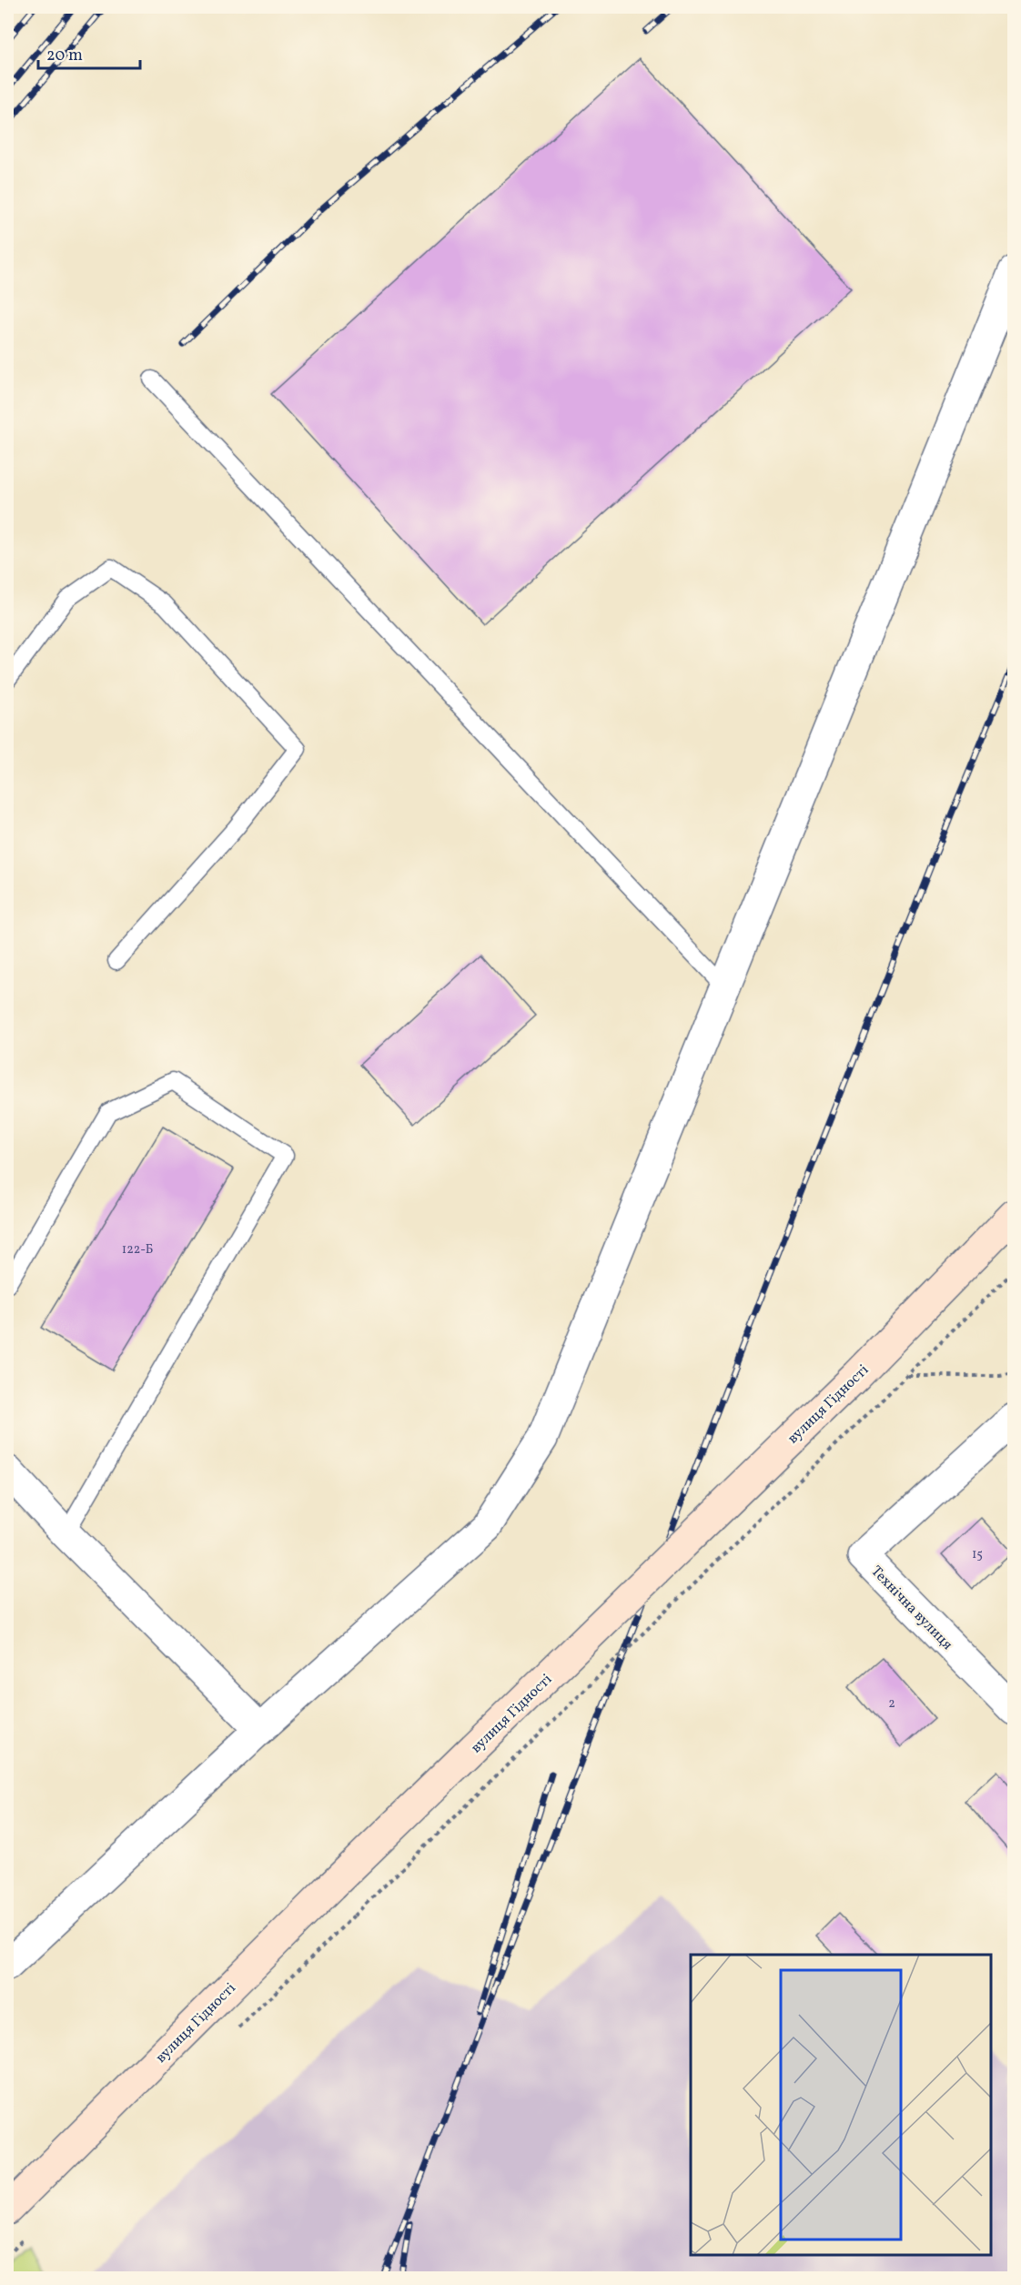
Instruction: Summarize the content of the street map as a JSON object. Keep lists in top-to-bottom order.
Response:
{
  "streets": {
    "main road": ["вулиця Гідності"],
    "street": ["Технічна вулиця"]
  },
  "house_numbers": ["122-Б", "15", "2"],
  "scale_bar": "20 m"
}
